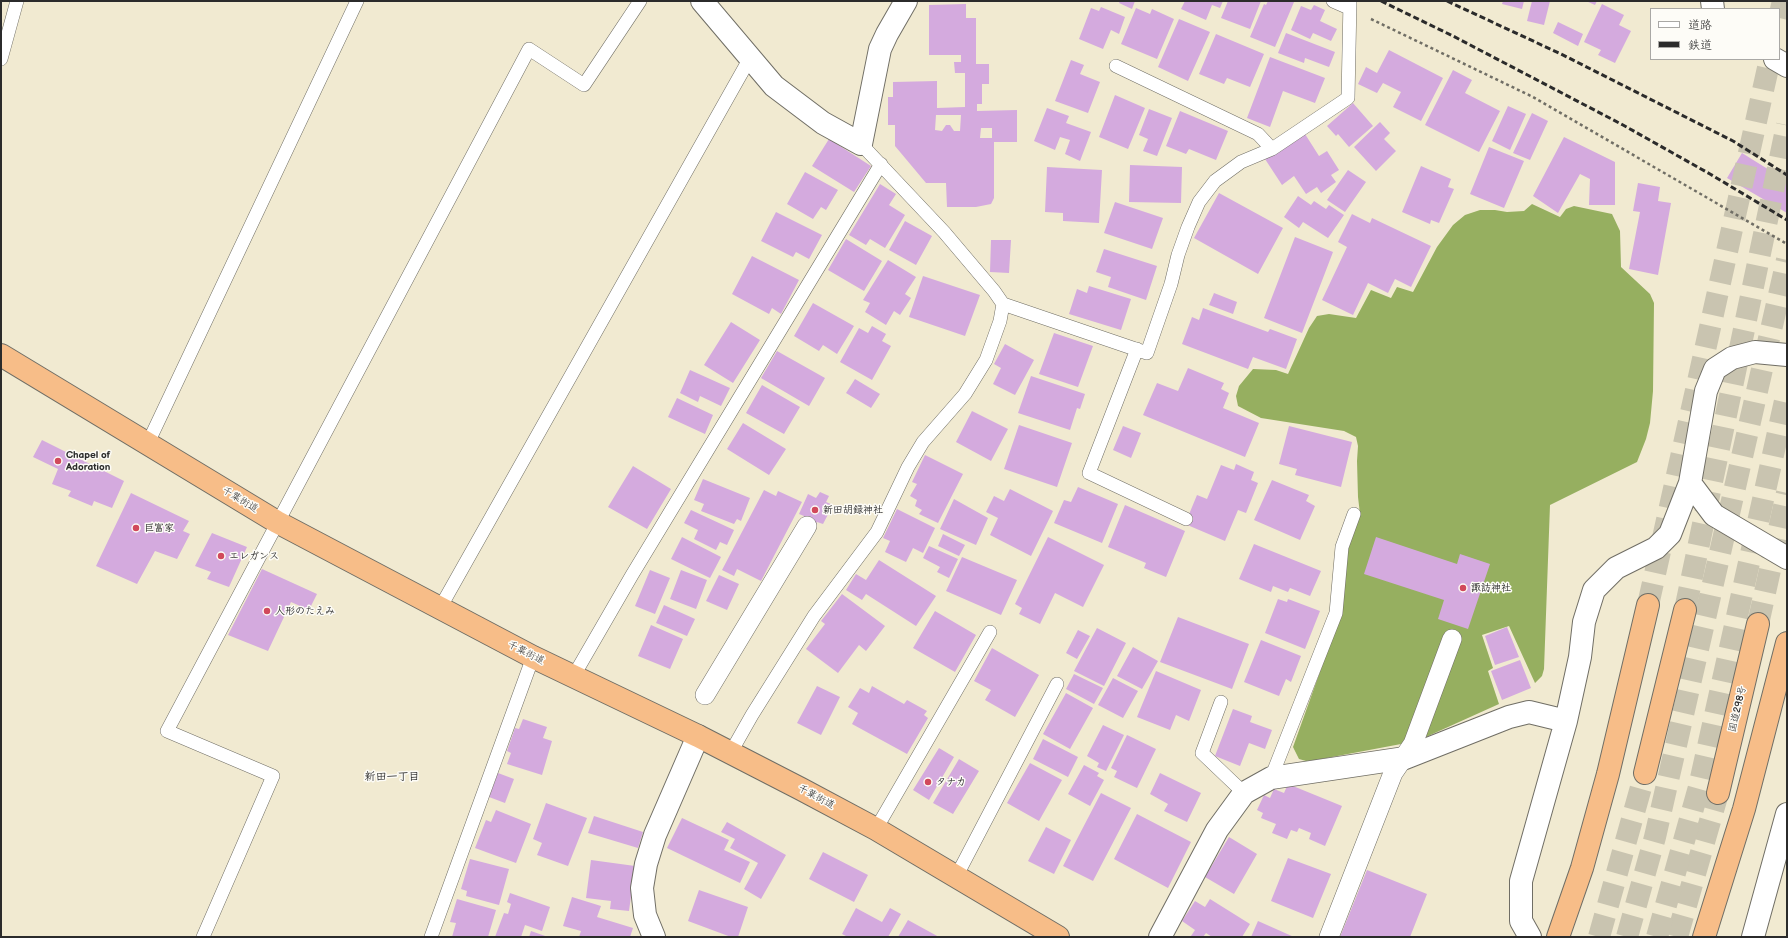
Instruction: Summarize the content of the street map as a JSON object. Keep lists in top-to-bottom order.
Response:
{
  "streets": {
    "highway": ["千葉街道", "国道298号"]
  },
  "districts": ["新田一丁目"],
  "places": [
    "Chapel of Adoration",
    "新田胡録神社",
    "巨富家",
    "エレガンス",
    "諏訪神社",
    "人形のたえみ",
    "タナカ"
  ],
  "legend": ["道路", "鉄道"]
}
